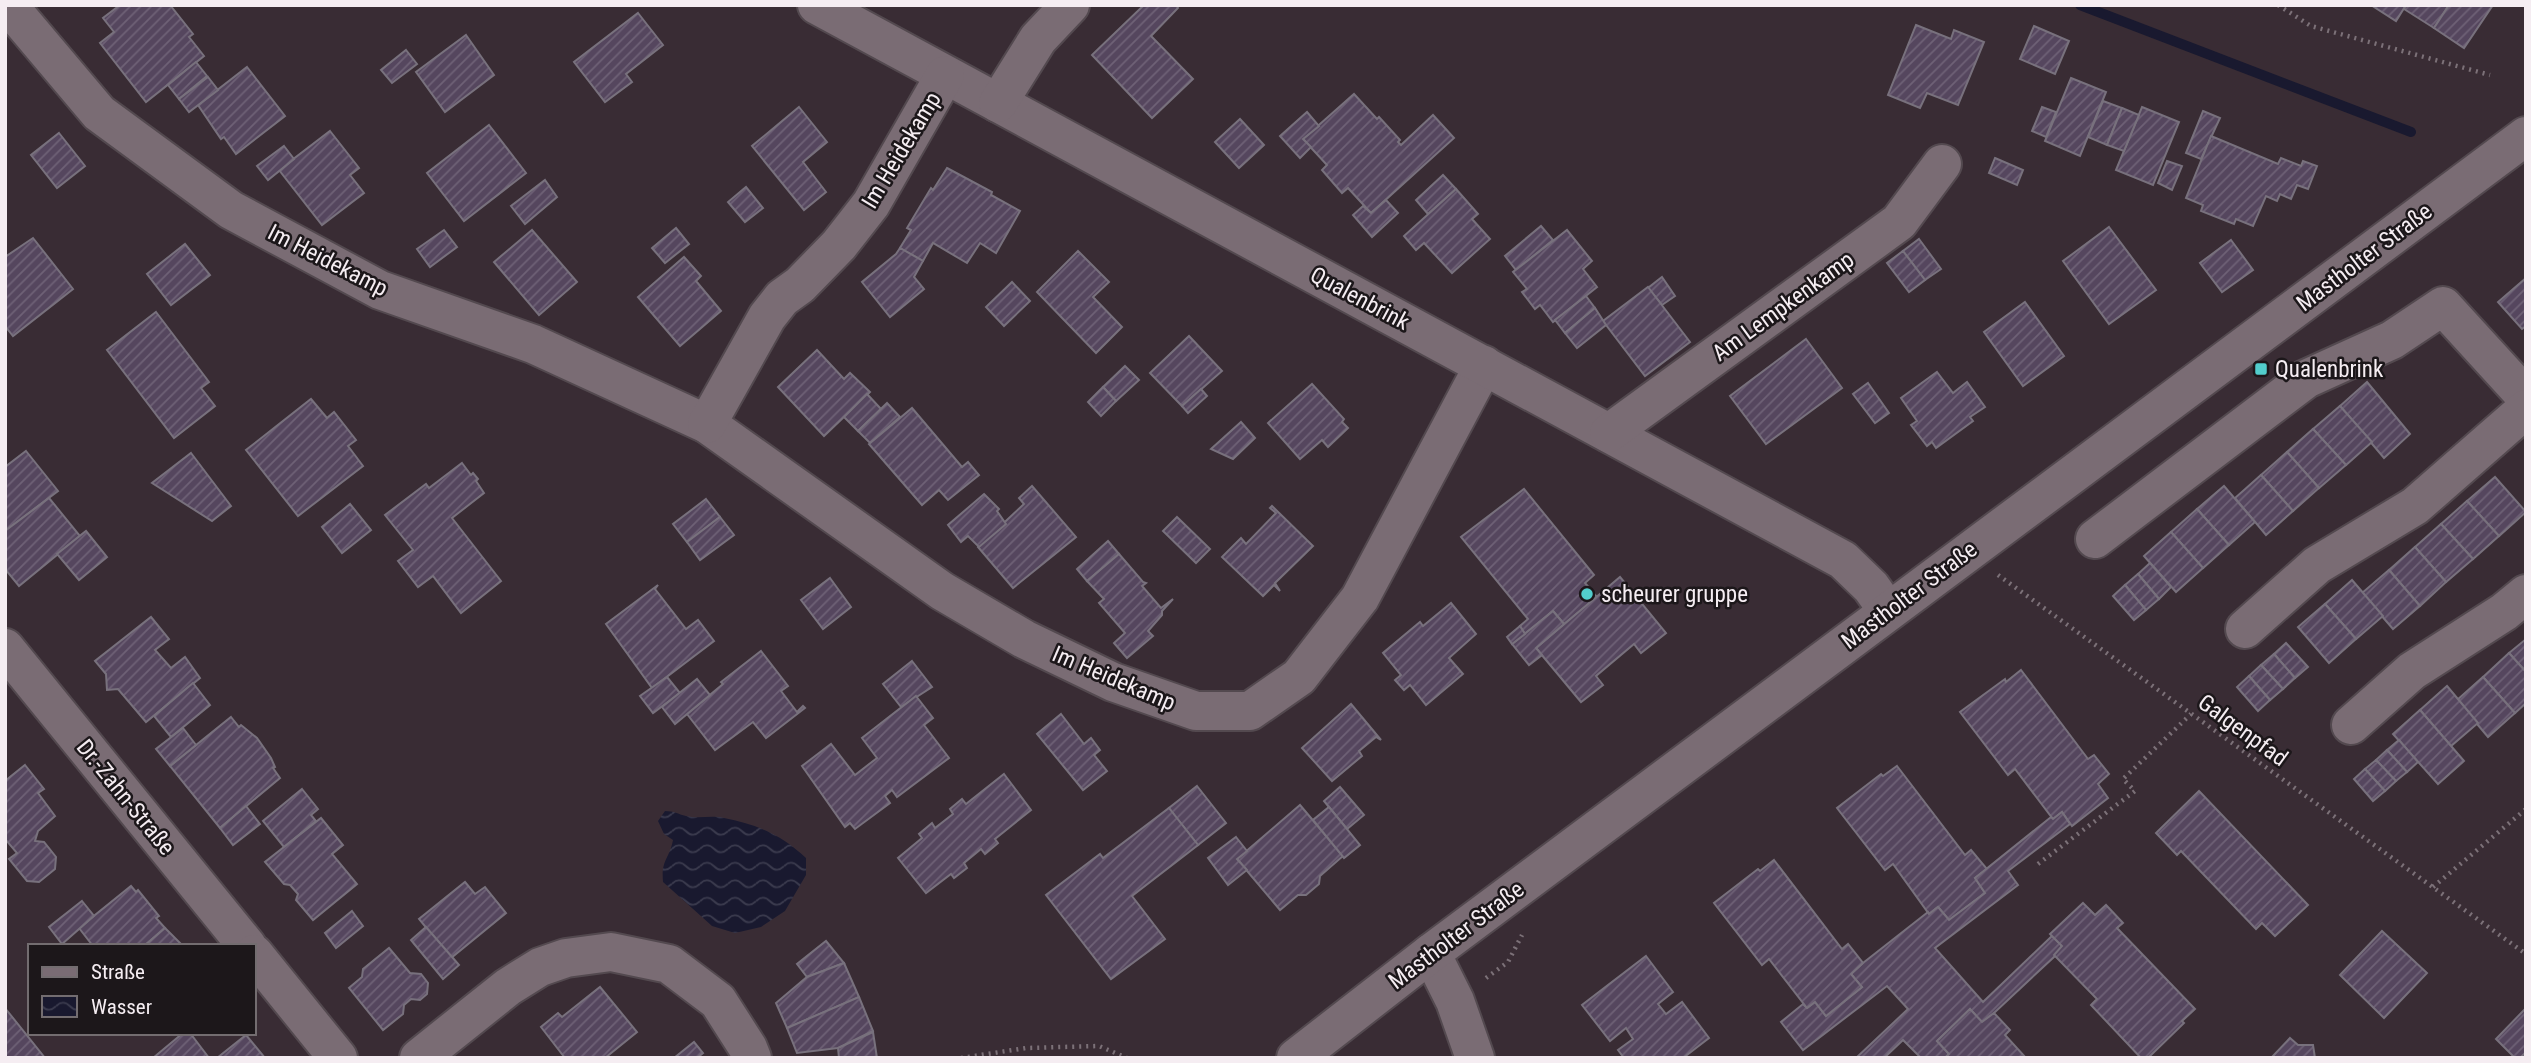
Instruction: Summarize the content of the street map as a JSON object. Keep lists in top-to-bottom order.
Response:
{
  "streets": {
    "street": [
      "Im Heidekamp",
      "Mastholter Straße",
      "Qualenbrink",
      "Am Lempkenkamp",
      "Dr.-Zahn-Straße"
    ],
    "path": ["Galgenpfad"]
  },
  "crossings": [
    ["Im Heidekamp", "Qualenbrink"],
    ["Mastholter Straße", "Qualenbrink"],
    ["Mastholter Straße", "Galgenpfad"],
    ["Qualenbrink", "Am Lempkenkamp"]
  ],
  "places": {
    "transit": ["Qualenbrink"],
    "other": ["scheurer gruppe"]
  },
  "legend": ["Straße", "Wasser"]
}
